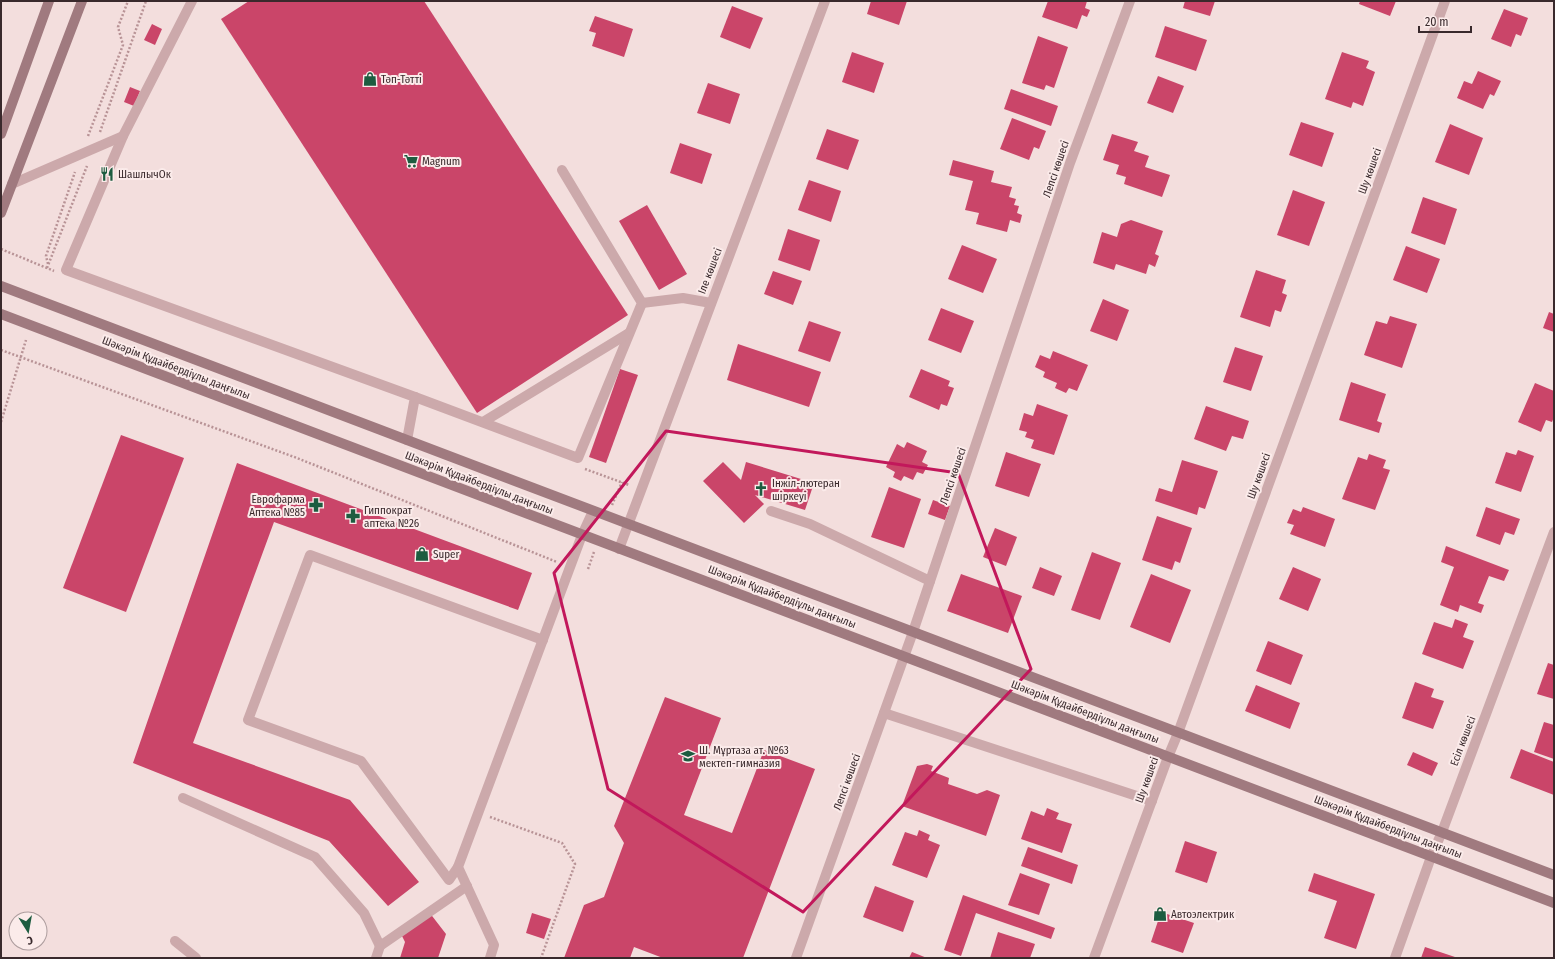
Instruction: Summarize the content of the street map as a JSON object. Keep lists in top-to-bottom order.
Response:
{
  "streets": {
    "main road": ["Шәкәрім Құдайбердіұлы даңғылы"],
    "street": [
      "Лепсі көшесі",
      "Шу көшесі",
      "Іле көшесі",
      "Есіл көшесі"
    ]
  },
  "crossings": [
    ["Лепсі көшесі", "Шәкәрім Құдайбердіұлы даңғылы"],
    ["Шу көшесі", "Шәкәрім Құдайбердіұлы даңғылы"],
    ["Іле көшесі", "Шәкәрім Құдайбердіұлы даңғылы"],
    ["Шәкәрім Құдайбердіұлы даңғылы", "Есіл көшесі"]
  ],
  "places": {
    "shop": ["Тәп-Тәтті", "Super", "Автоэлектрик"],
    "supermarket": ["Magnum"],
    "restaurant": ["ШашлычОк"],
    "church": ["Інжіл-лютеран шіркеуі"],
    "pharmacy": ["Еврофарма Аптека №85", "Гиппократ аптека №26"],
    "school or university": ["Ш. Мұртаза ат. №63 мектеп-гимназия"]
  },
  "scale_bar": "20 m",
  "north": "bottom"
}
